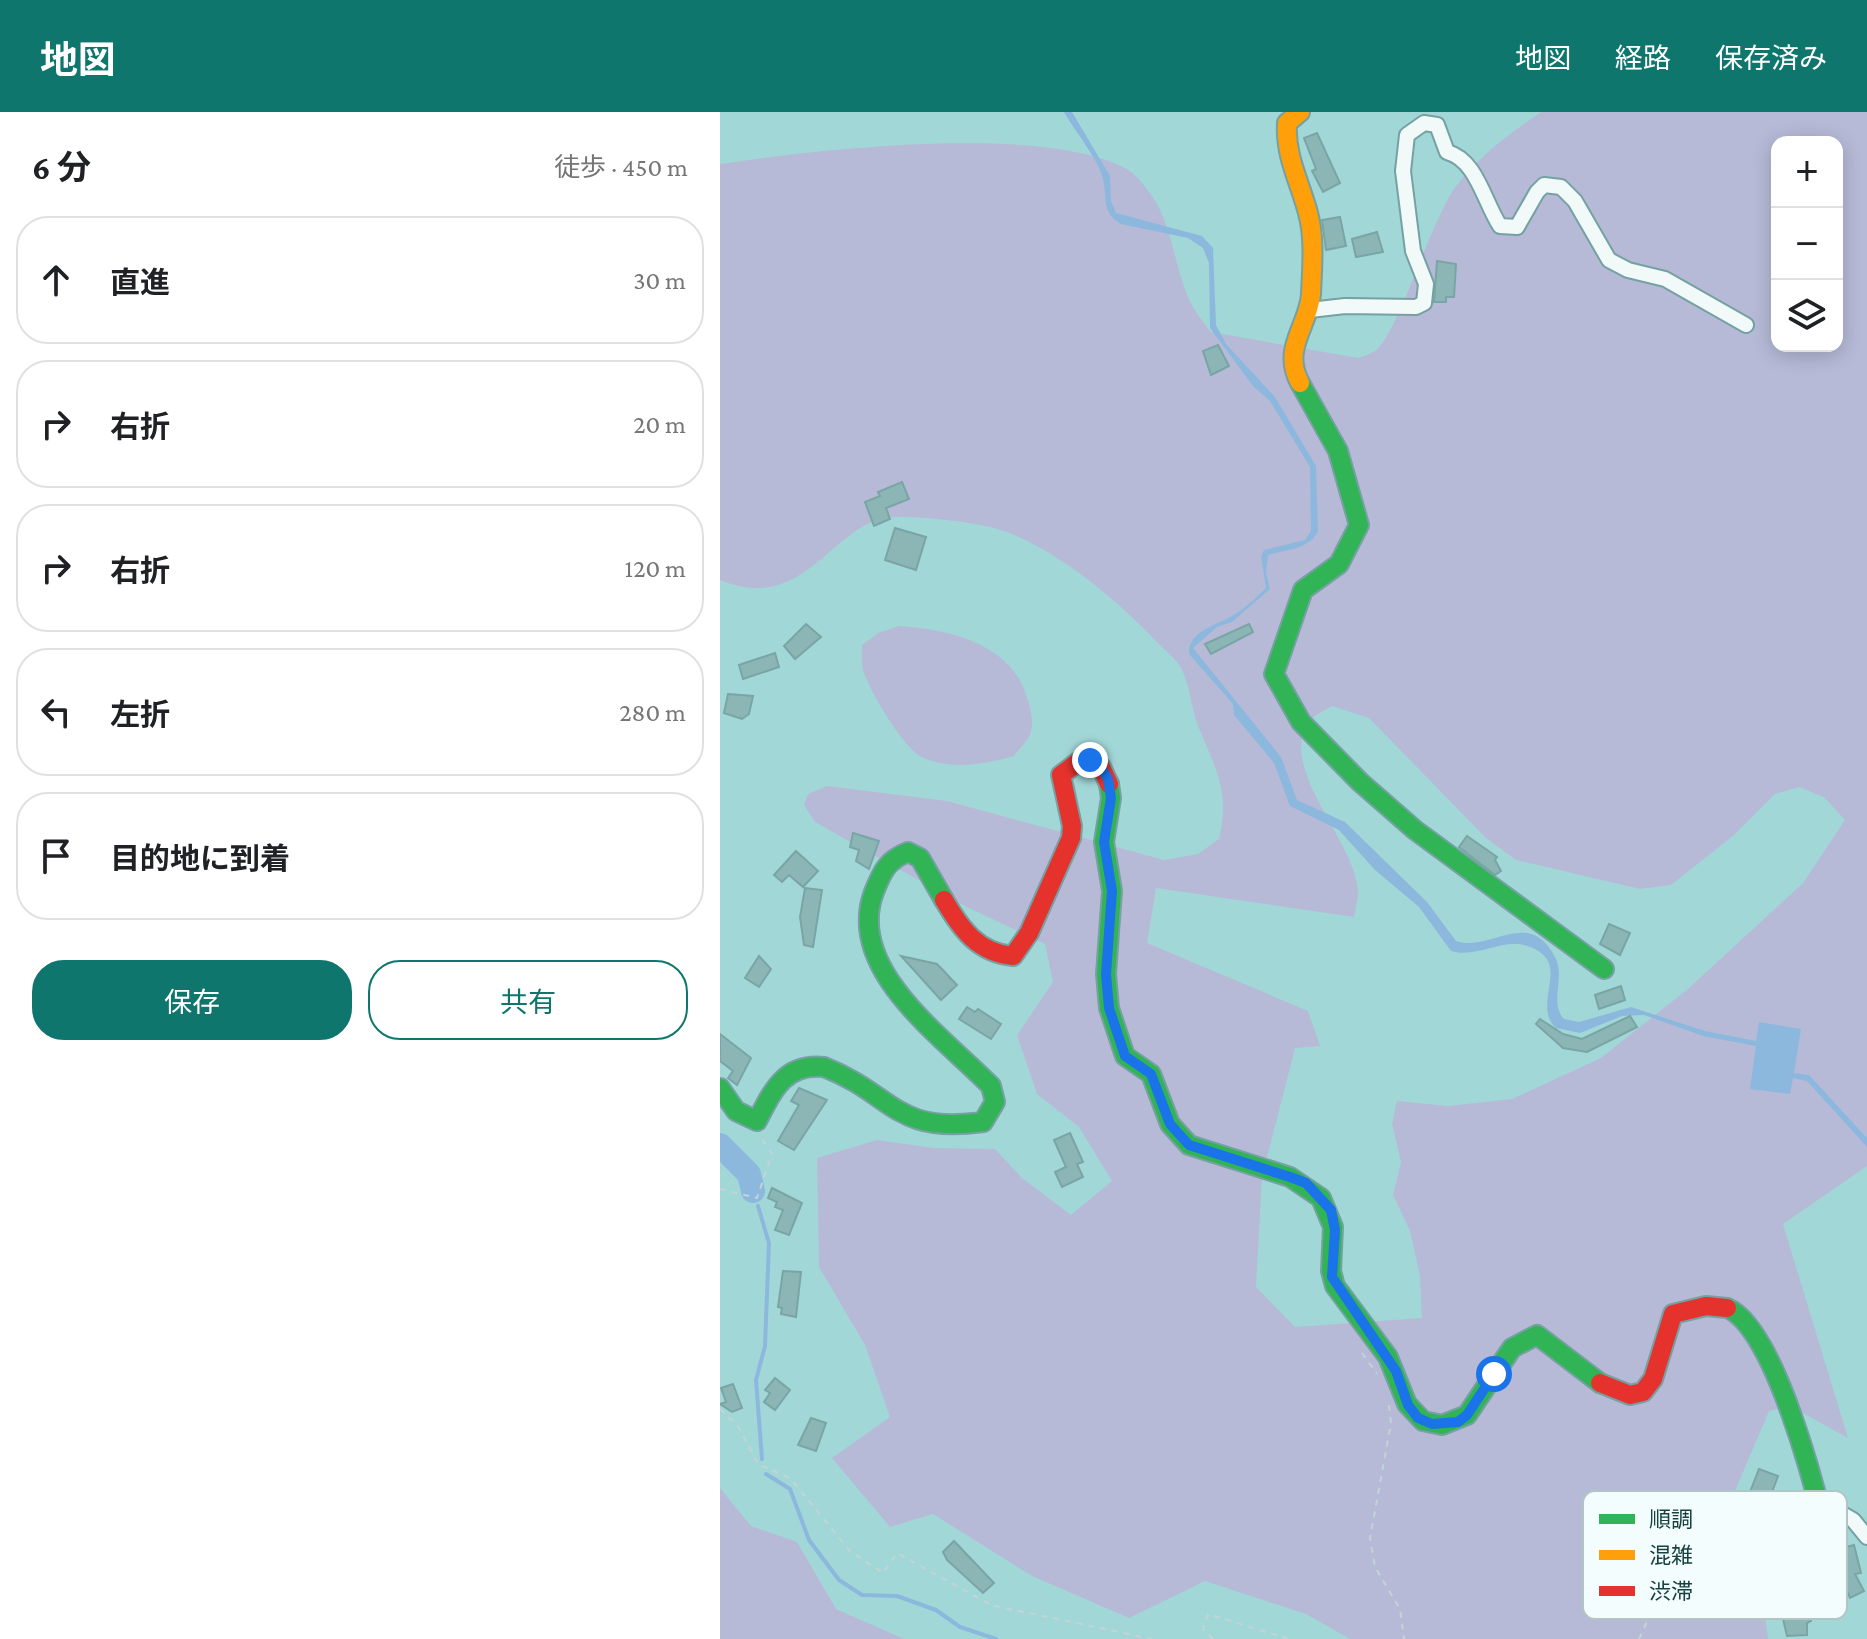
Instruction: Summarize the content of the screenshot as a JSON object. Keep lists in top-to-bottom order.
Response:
{
  "legend": ["順調", "混雑", "渋滞"],
  "page": {
    "header": "地図",
    "nav": ["地図", "経路", "保存済み"],
    "heading": ["6 分", "徒歩 · 450 m"],
    "map_buttons": ["+", "−"],
    "list": [
      ["直進", "30 m"],
      ["右折", "20 m"],
      ["右折", "120 m"],
      ["左折", "280 m"],
      "目的地に到着"
    ],
    "buttons": ["保存", "共有"]
  }
}
